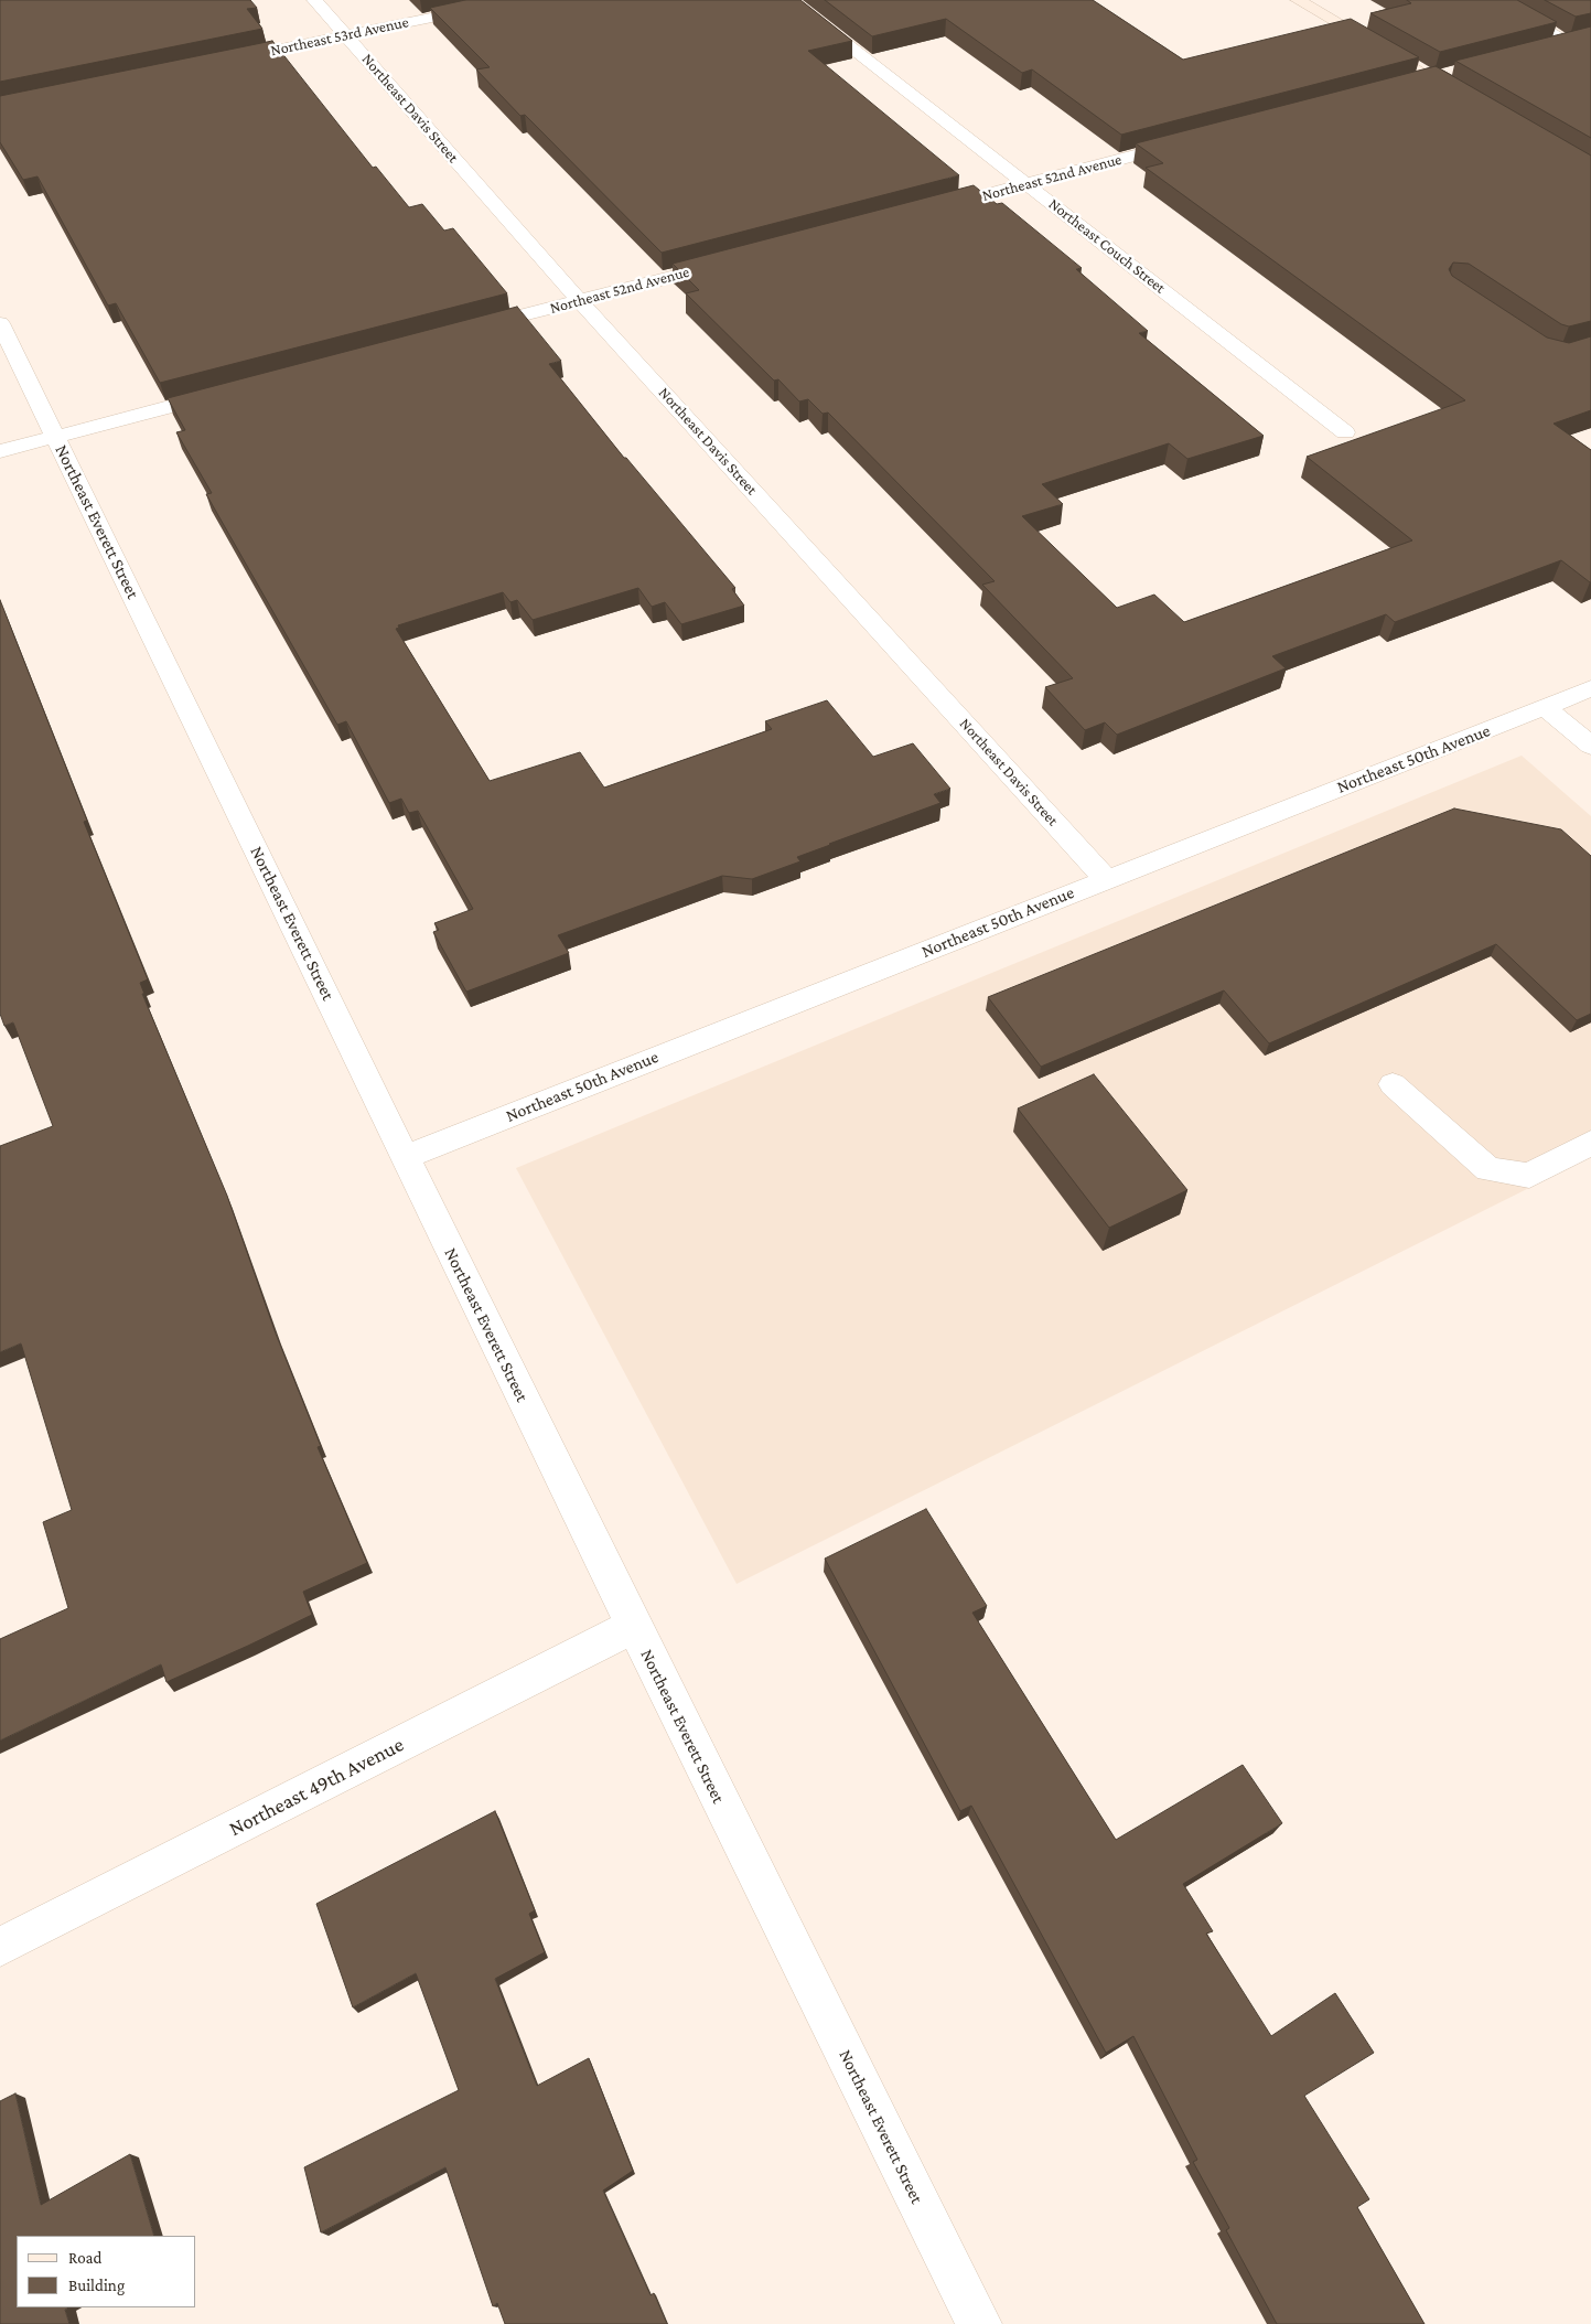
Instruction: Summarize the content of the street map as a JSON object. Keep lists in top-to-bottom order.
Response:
{
  "streets": {
    "street": [
      "Northeast 53rd Avenue",
      "Northeast Davis Street",
      "Northeast 52nd Avenue",
      "Northeast Couch Street",
      "Northeast Everett Street",
      "Northeast 50th Avenue",
      "Northeast 49th Avenue"
    ]
  },
  "crossings": [
    ["Northeast 53rd Avenue", "Northeast Davis Street"],
    ["Northeast Davis Street", "Northeast 52nd Avenue"],
    ["Northeast Davis Street", "Northeast 50th Avenue"],
    ["Northeast 52nd Avenue", "Northeast Couch Street"],
    ["Northeast Everett Street", "Northeast 50th Avenue"],
    ["Northeast Everett Street", "Northeast 49th Avenue"]
  ],
  "legend": ["Road", "Building"]
}
